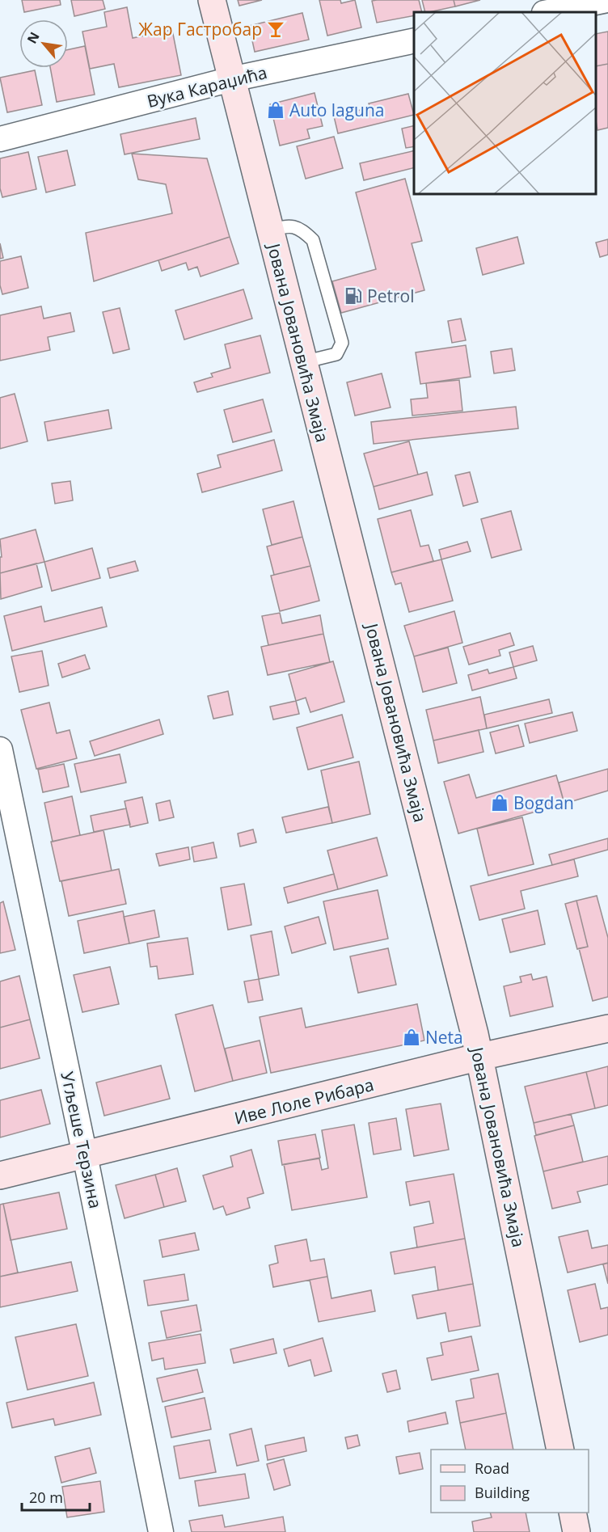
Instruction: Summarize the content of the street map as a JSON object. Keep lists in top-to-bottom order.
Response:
{
  "streets": {
    "main road": ["Јована Јовановића Змаја", "Иве Лоле Рибара"],
    "street": ["Вука Караџића", "Угљеше Терзина"]
  },
  "crossings": [
    ["Вука Караџића", "Јована Јовановића Змаја"],
    ["Јована Јовановића Змаја", "Иве Лоле Рибара"],
    ["Иве Лоле Рибара", "Угљеше Терзина"]
  ],
  "places": {
    "bar": ["Жар Гастробар"],
    "shop": ["Auto laguna", "Bogdan", "Neta"],
    "fuel station": ["Petrol"]
  },
  "legend": ["Road", "Building"],
  "scale_bar": "20 m",
  "north": "top left"
}
